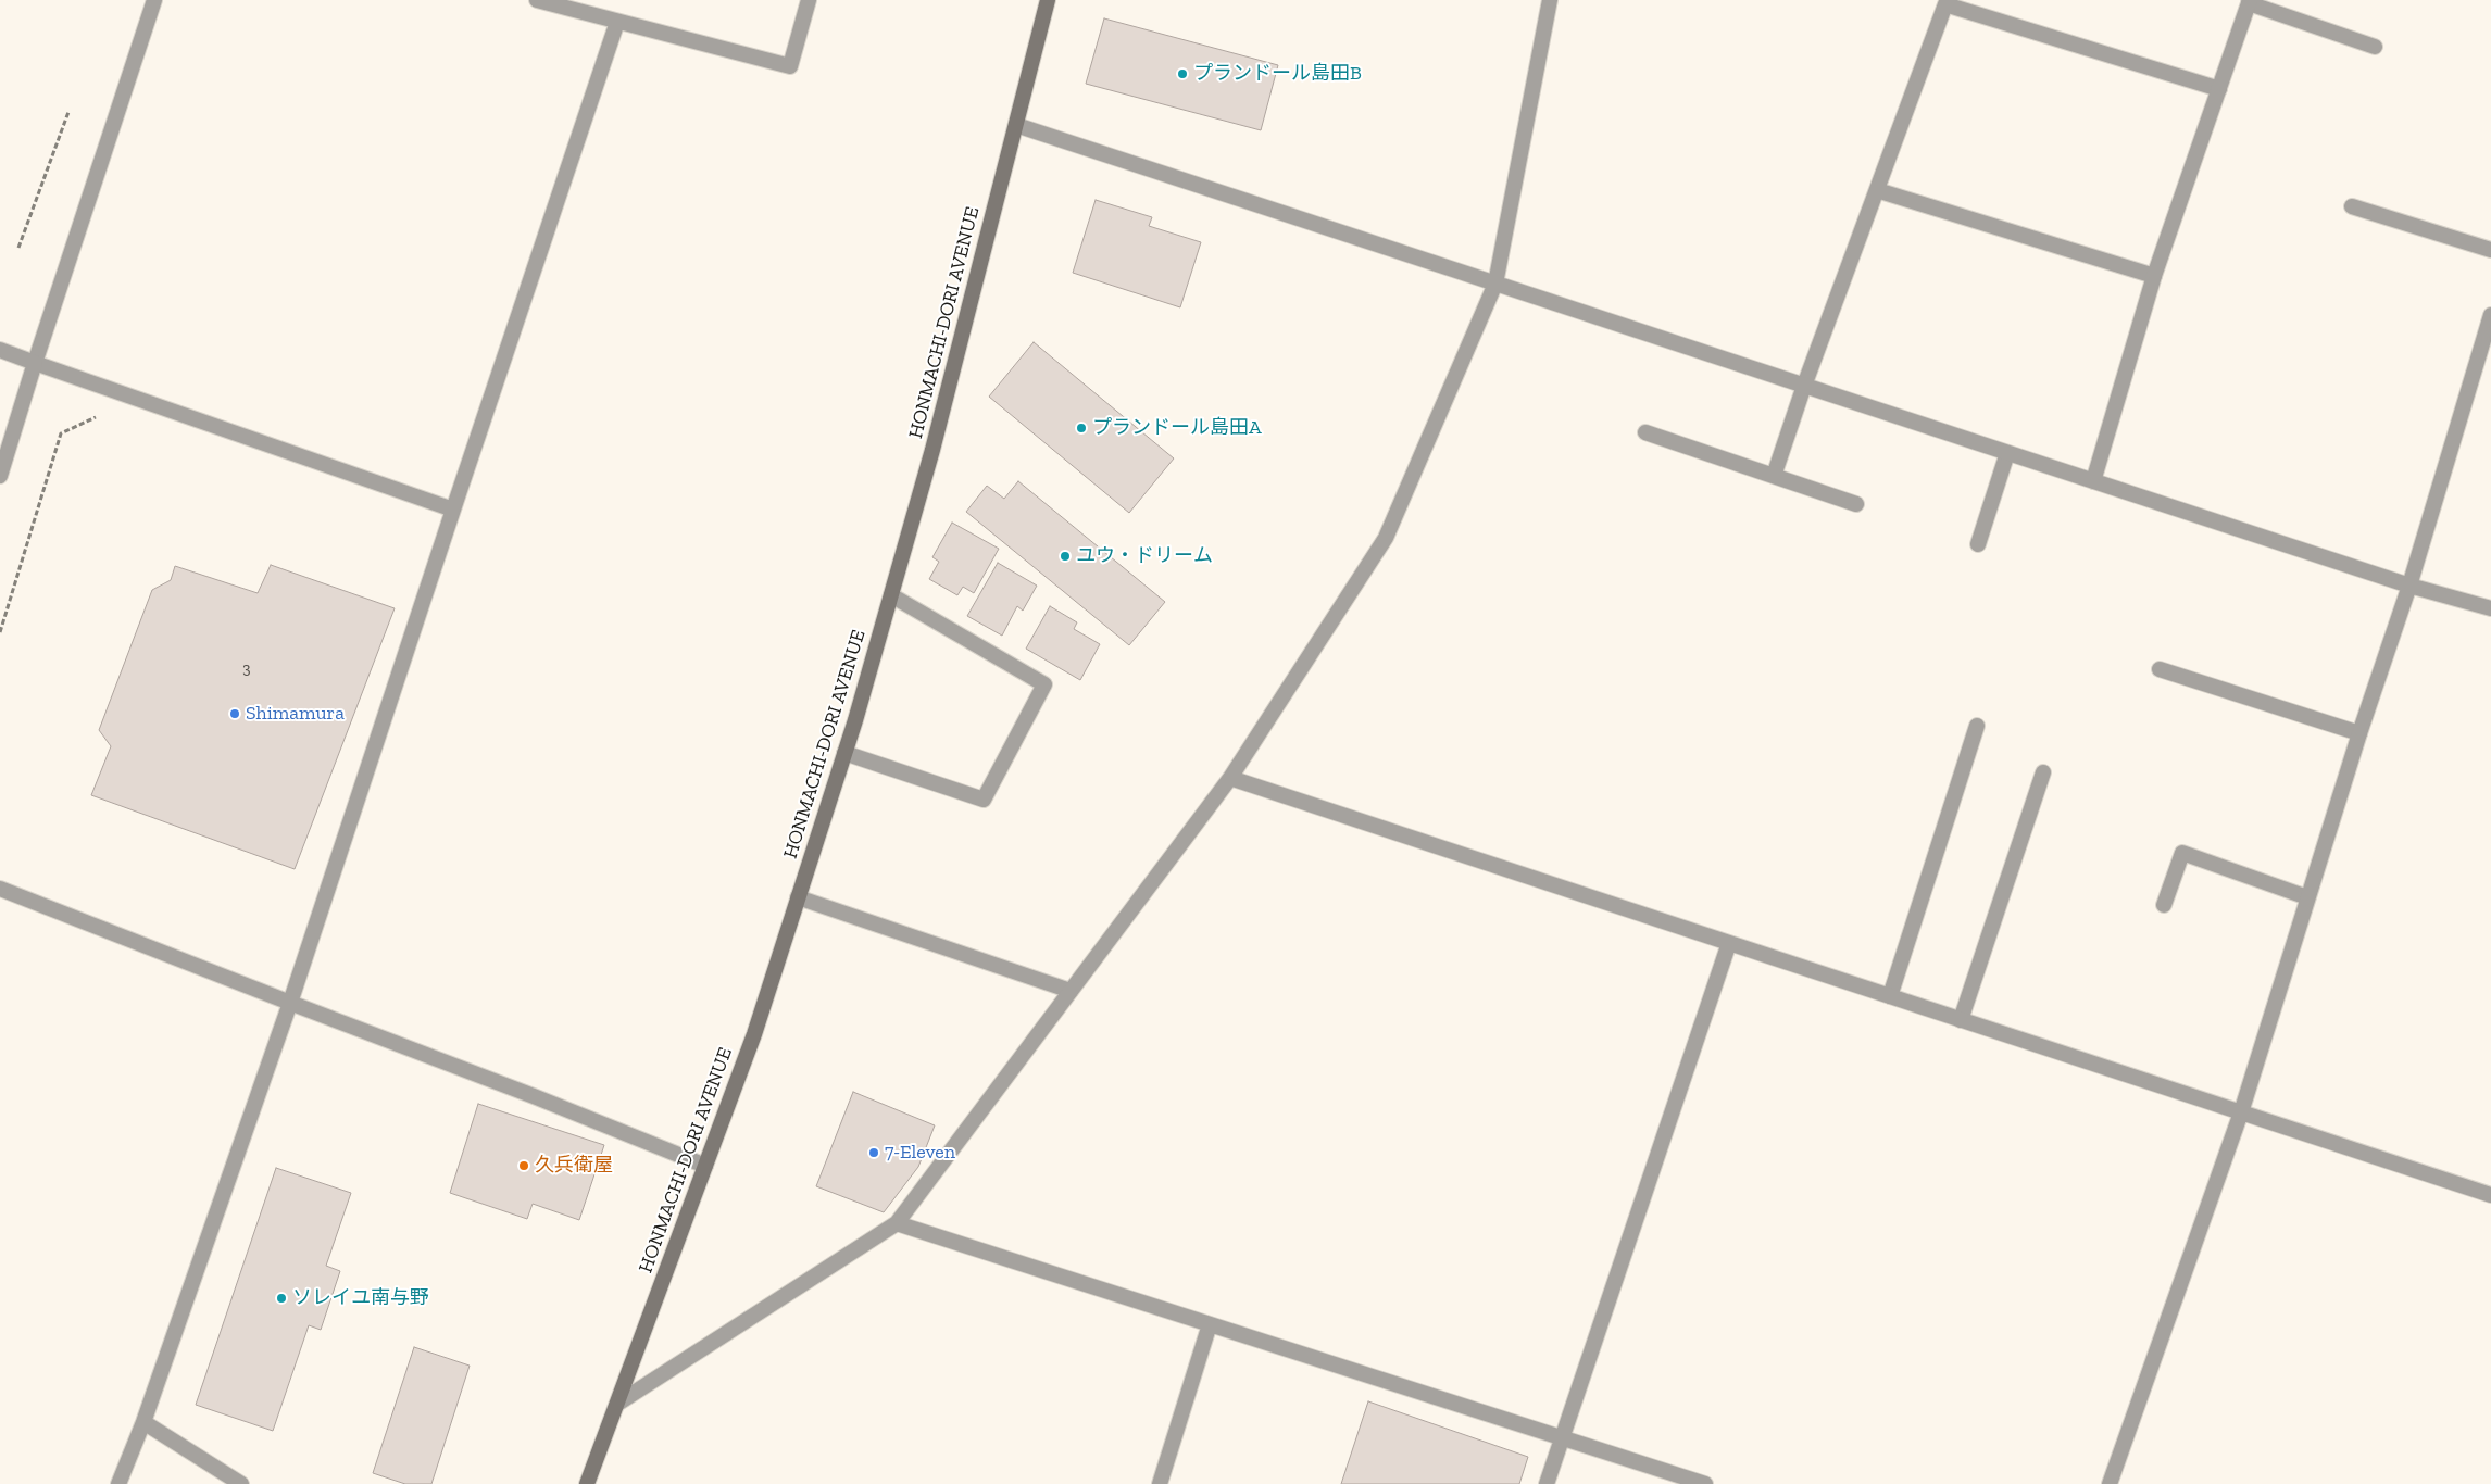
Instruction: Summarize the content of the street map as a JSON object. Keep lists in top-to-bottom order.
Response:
{
  "streets": {
    "main road": ["HONMACHI-DORI AVENUE"]
  },
  "places": [
    "プランドール島田B",
    "プランドール島田A",
    "ユウ・ドリーム",
    "Shimamura",
    "7-Eleven",
    "久兵衛屋",
    "ソレイユ南与野"
  ],
  "house_numbers": ["3"]
}
